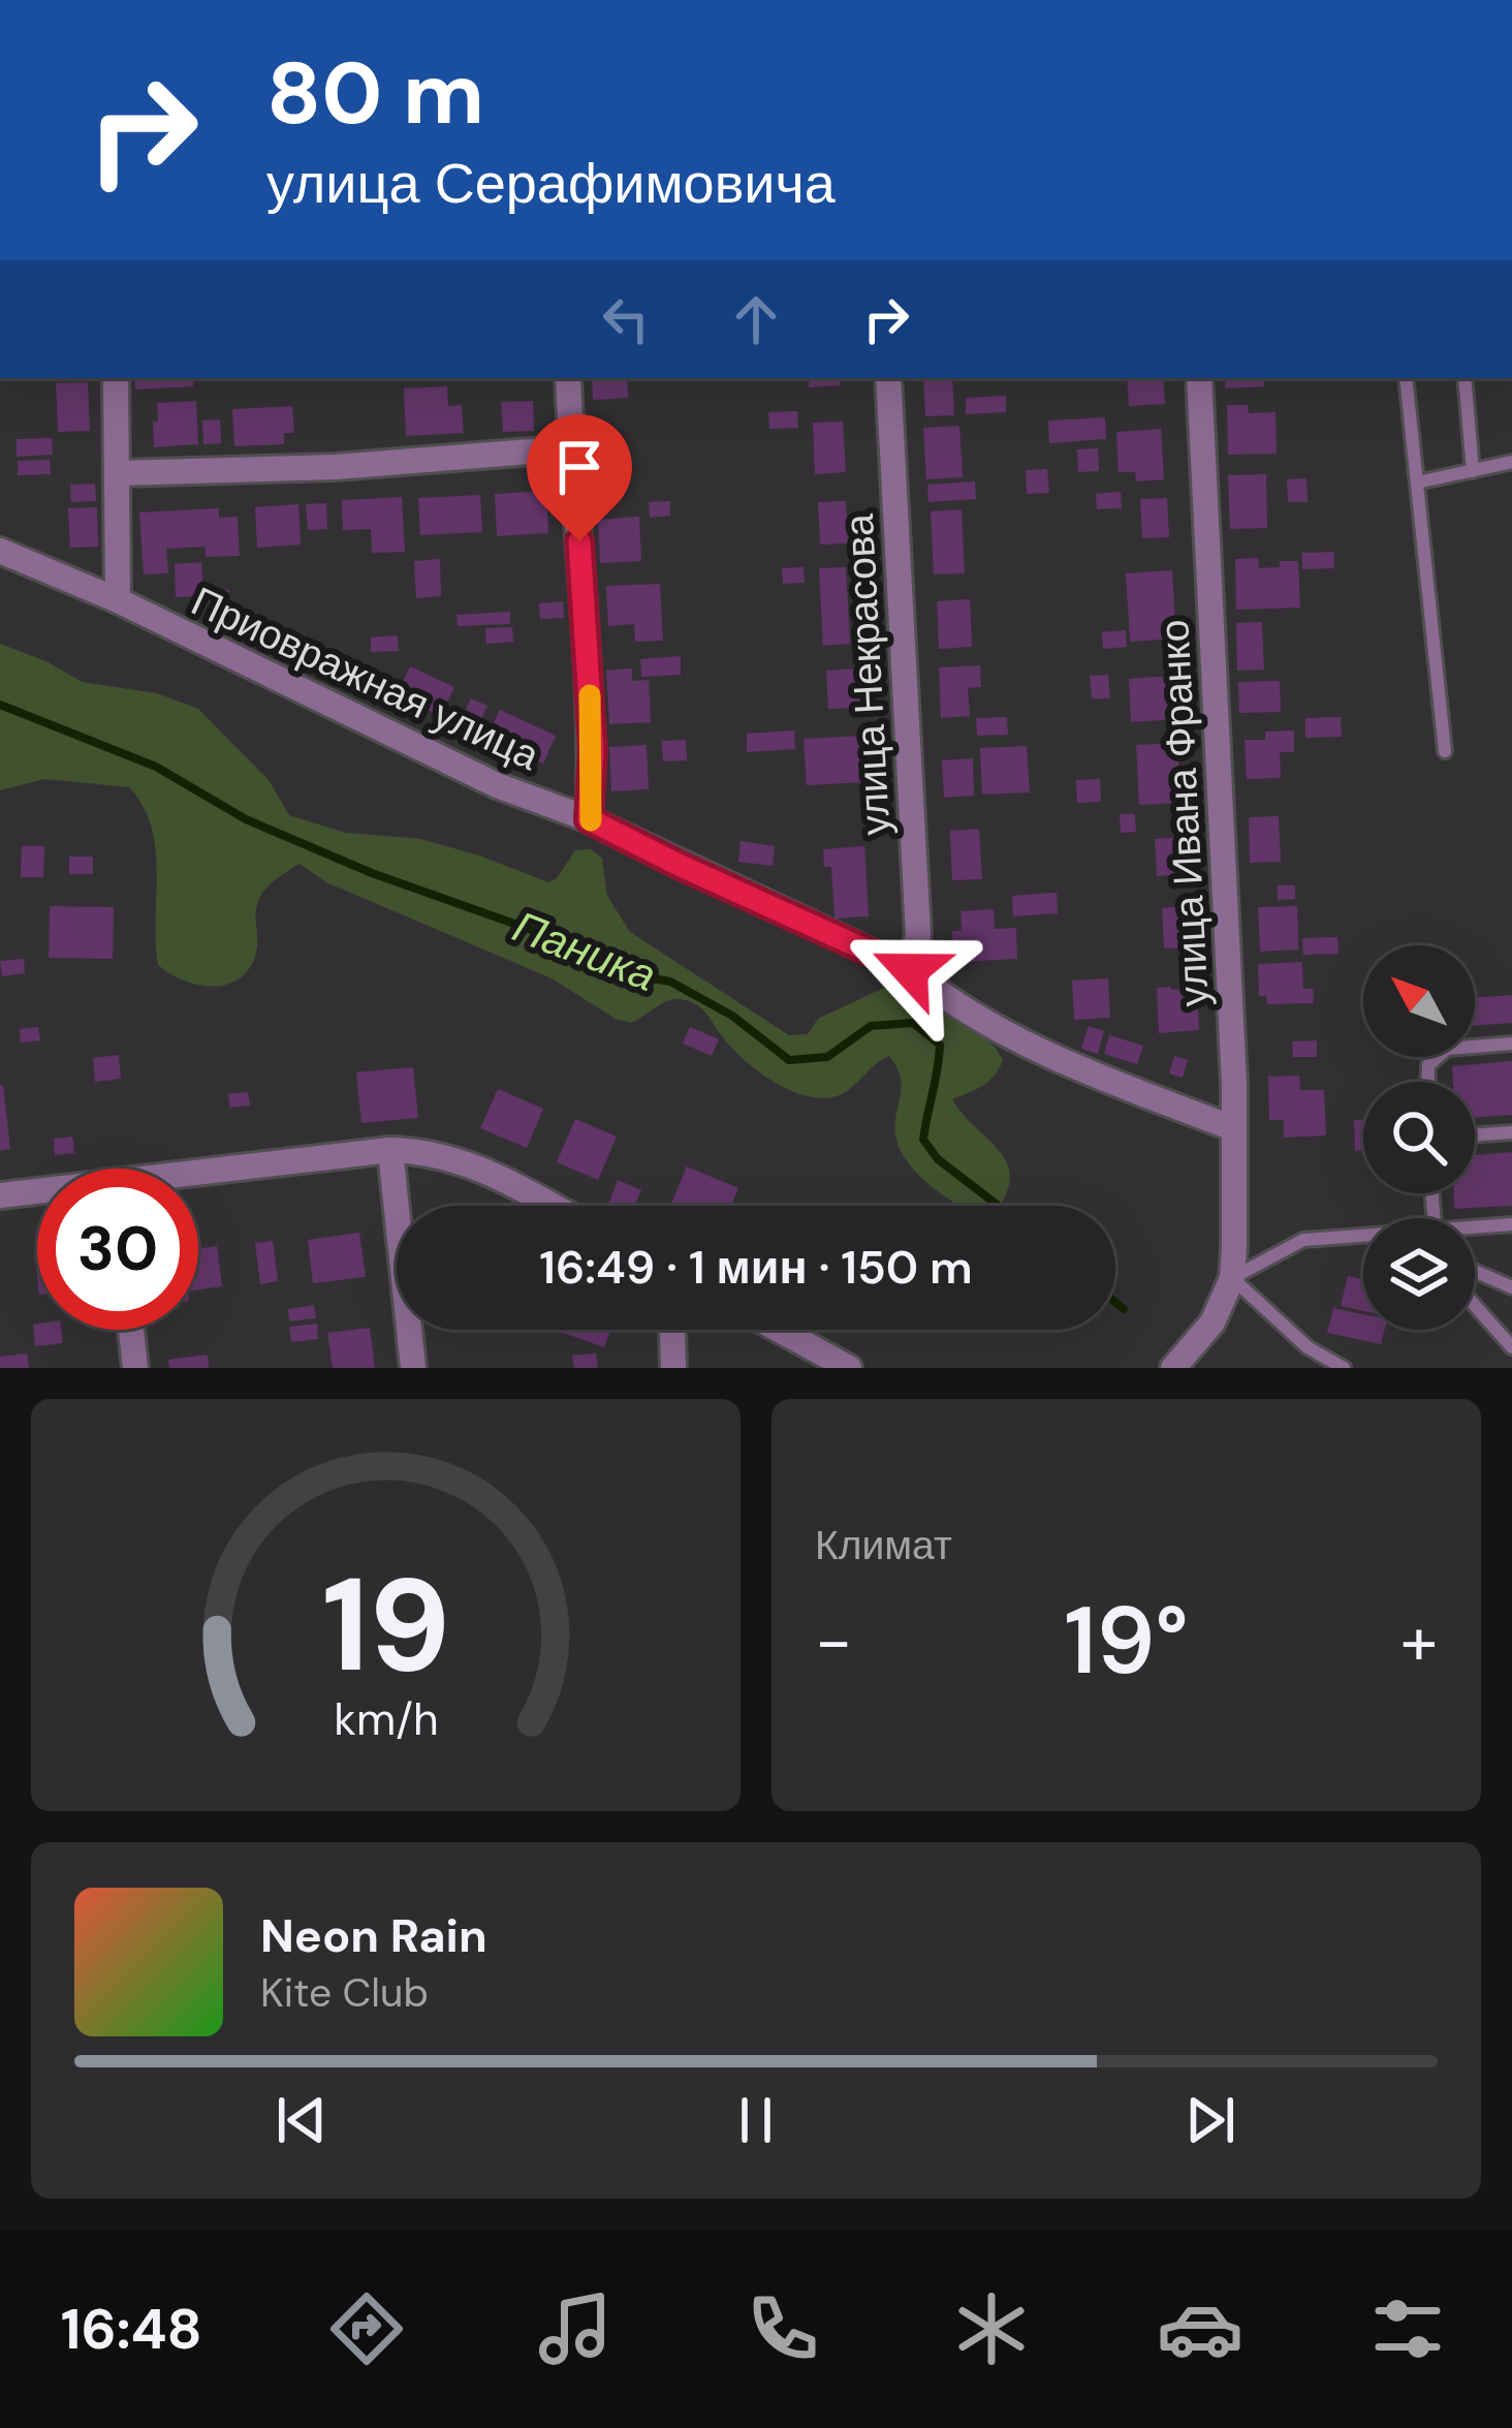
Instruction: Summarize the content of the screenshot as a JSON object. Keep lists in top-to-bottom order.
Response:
{
  "streets": {
    "street": ["улица Некрасова", "Приовражная улица", "улица Ивана Франко"]
  },
  "crossings": [
    ["улица Некрасова", "Приовражная улица"],
    ["Приовражная улица", "улица Ивана Франко"]
  ],
  "water": ["Паника"],
  "north": "top left",
  "page": {
    "turn": ["80 m", "улица Серафимовича"],
    "limit": "30",
    "trip": "16:49 · 1 мин · 150 m",
    "tile": "Климат",
    "heat": ["−", "19°", "+"],
    "song": ["Neon Rain", "Kite Club"],
    "tabs": "16:48",
    "gauge": ["19", "km/h"]
  }
}
